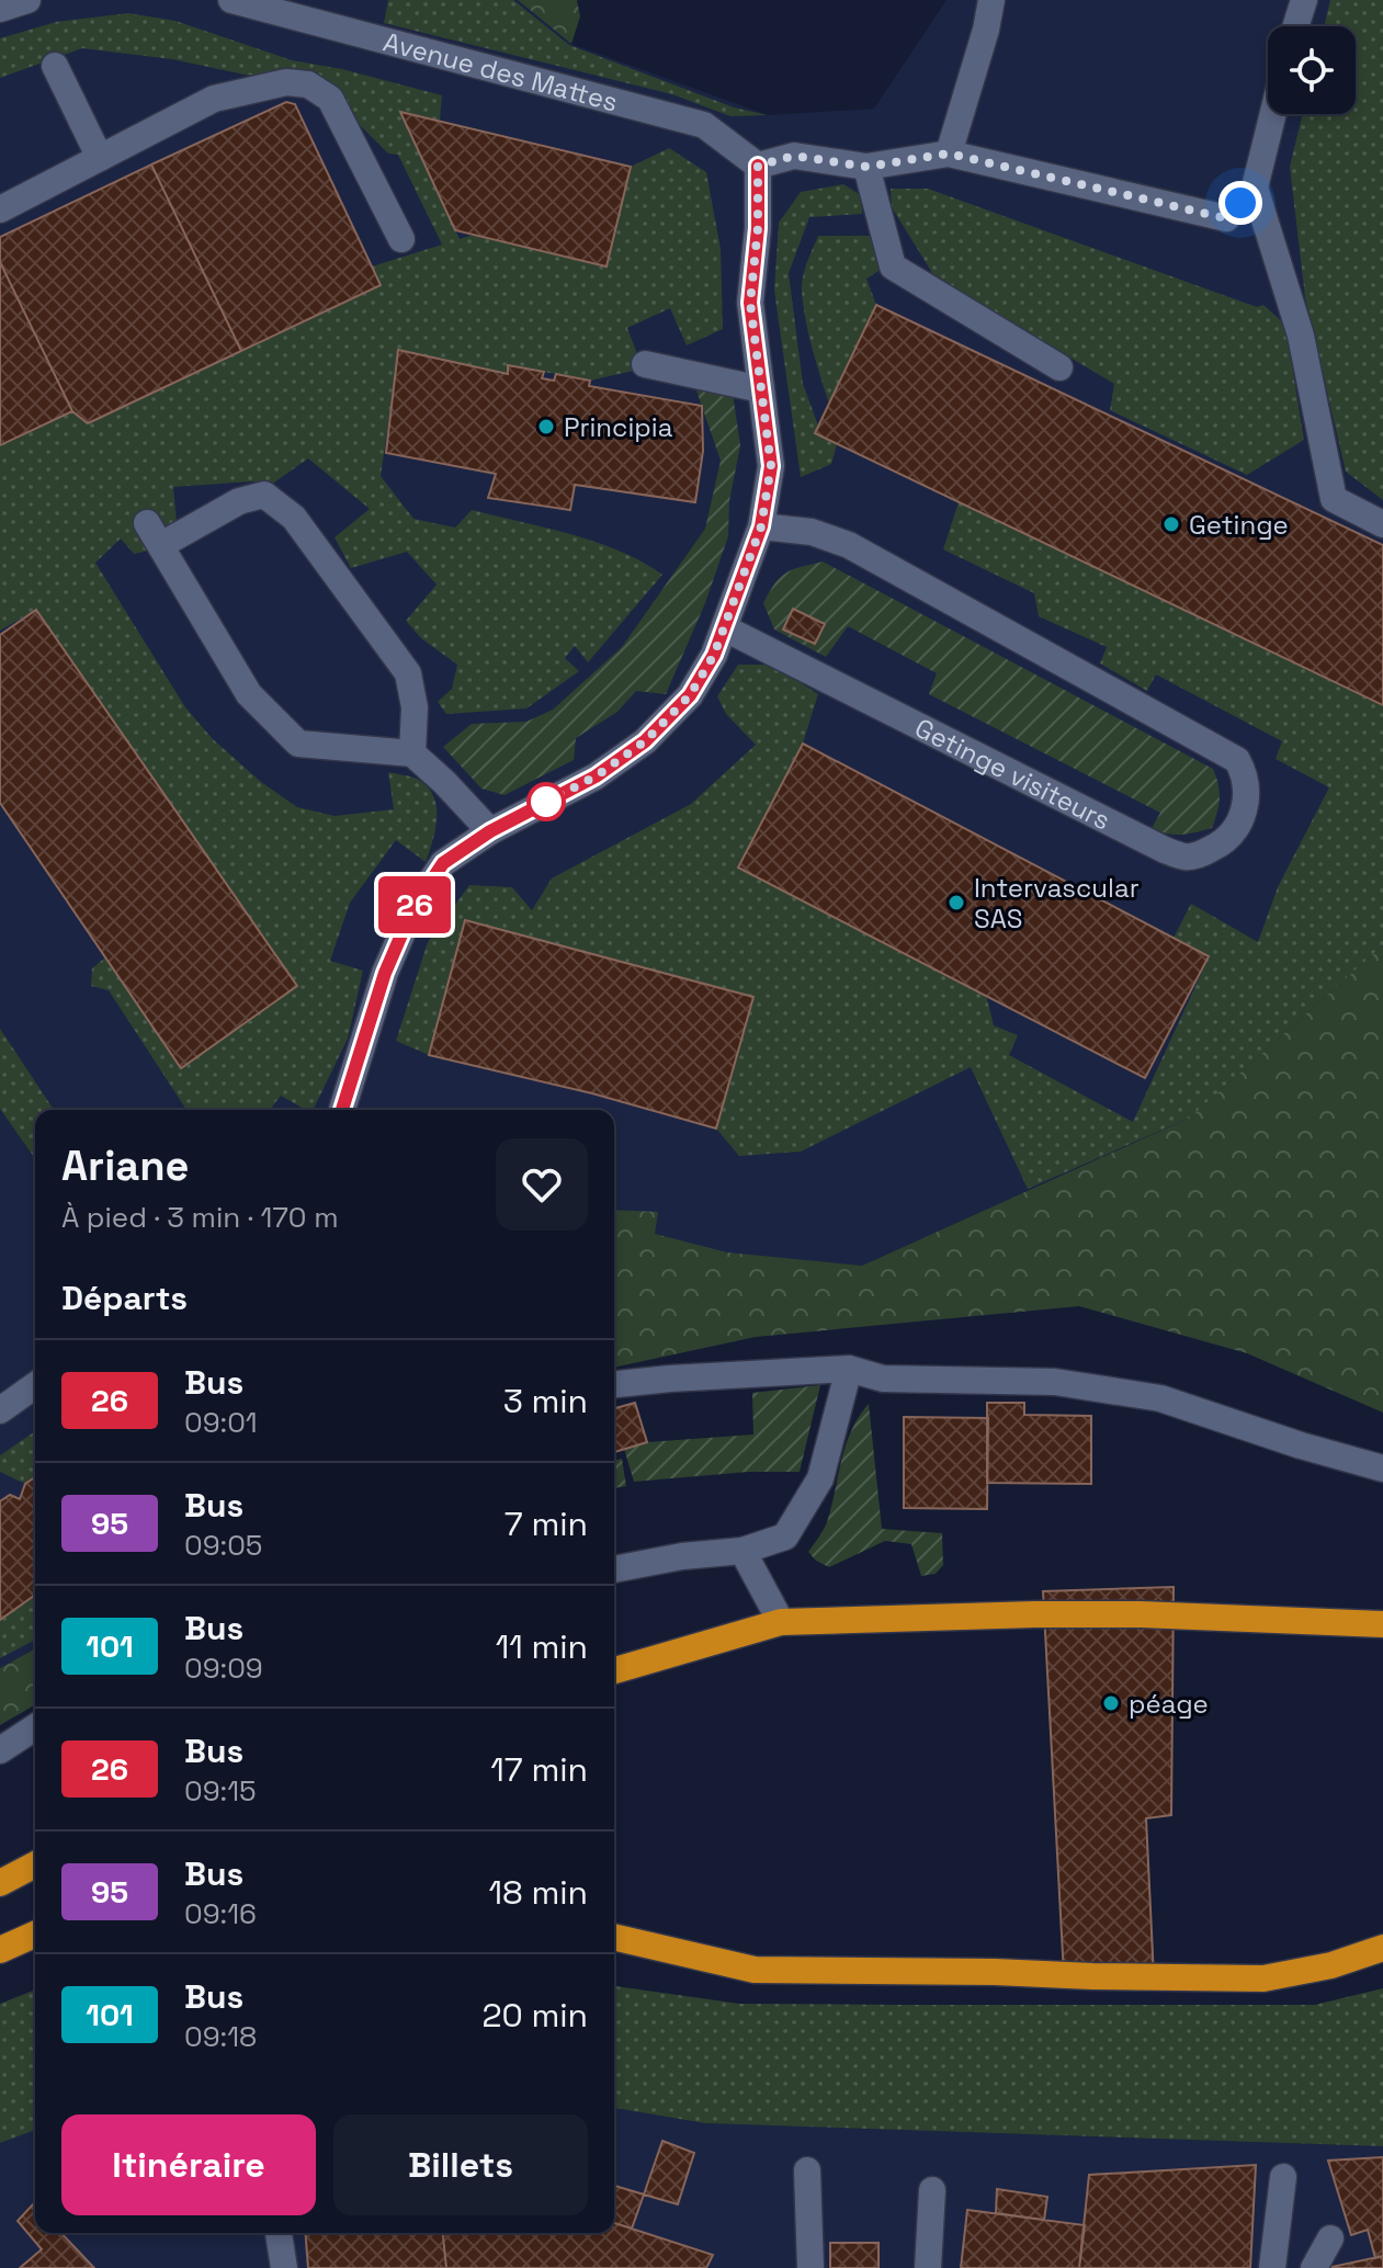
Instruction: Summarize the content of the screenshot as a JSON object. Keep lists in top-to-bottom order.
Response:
{
  "streets": {
    "street": ["Avenue des Mattes", "Getinge visiteurs"]
  },
  "places": [
    "Principia",
    "Getinge",
    "Intervascular SAS",
    "péage"
  ],
  "lines": ["bus line 26"],
  "page": {
    "on_map": "26",
    "heading": [
      ["Ariane", "À pied · 3 min · 170 m"],
      "Départs"
    ],
    "list": [
      {
        "mark": "26",
        "name": "Bus",
        "note": "09:01",
        "value": "3 min"
      },
      {
        "mark": "95",
        "name": "Bus",
        "note": "09:05",
        "value": "7 min"
      },
      {
        "mark": "101",
        "name": "Bus",
        "note": "09:09",
        "value": "11 min"
      },
      {
        "mark": "26",
        "name": "Bus",
        "note": "09:15",
        "value": "17 min"
      },
      {
        "mark": "95",
        "name": "Bus",
        "note": "09:16",
        "value": "18 min"
      },
      {
        "mark": "101",
        "name": "Bus",
        "note": "09:18",
        "value": "20 min"
      }
    ],
    "buttons": ["Itinéraire", "Billets"]
  }
}
